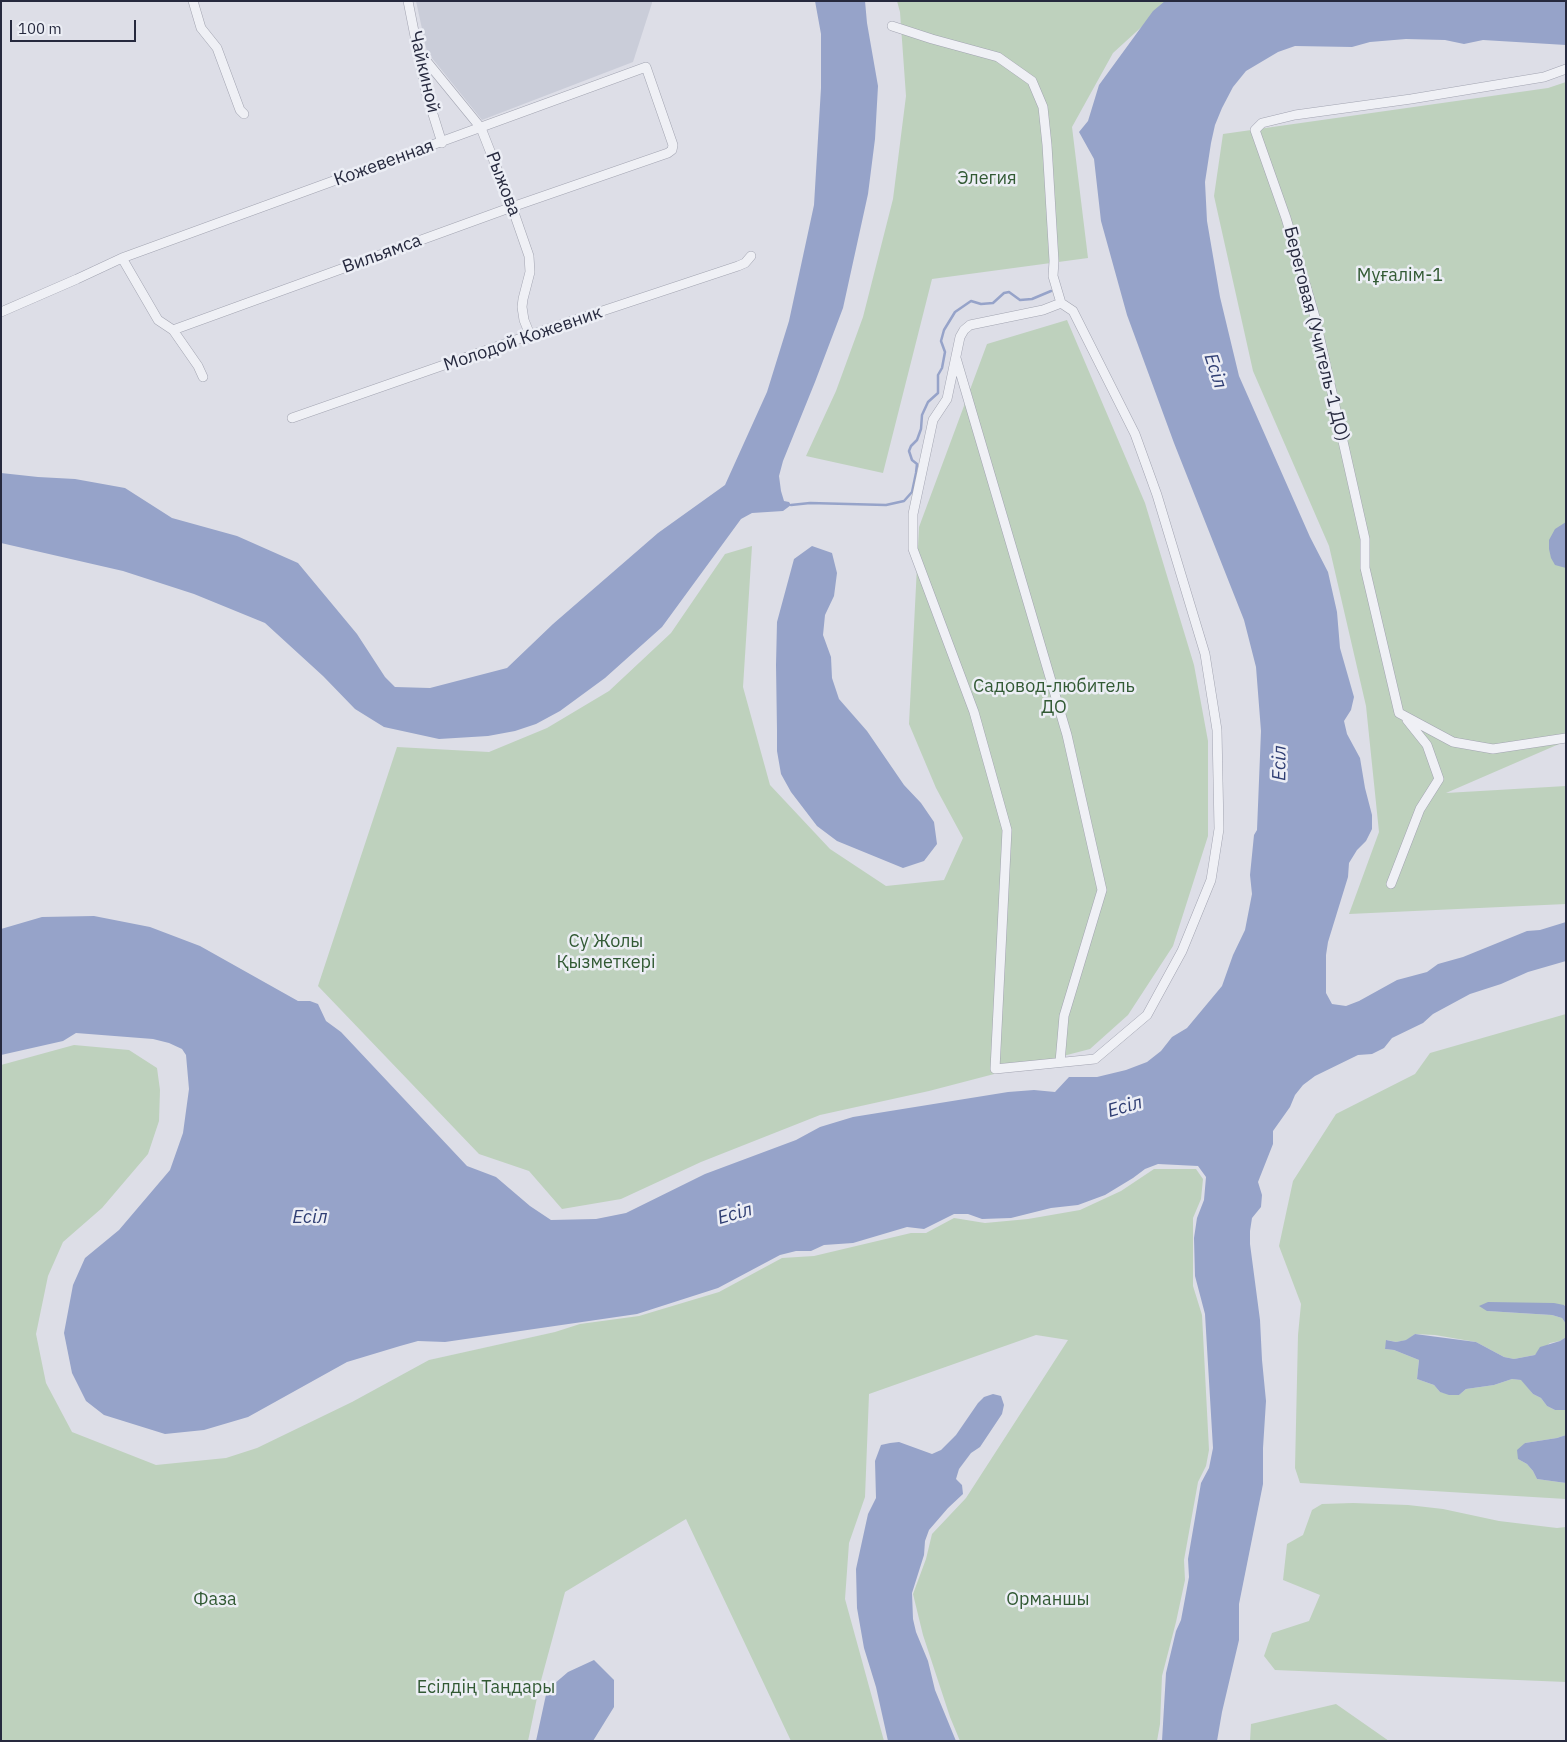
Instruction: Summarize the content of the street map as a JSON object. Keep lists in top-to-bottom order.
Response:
{
  "streets": {
    "street": [
      "Чайкиной",
      "Кожевенная",
      "Рыжова",
      "Вильямса",
      "Береговая (Учитель-1 ДО)",
      "Молодой Кожевник"
    ]
  },
  "crossings": [
    ["Чайкиной", "Кожевенная"],
    ["Чайкиной", "Рыжова"],
    ["Кожевенная", "Рыжова"],
    ["Кожевенная", "Вильямса"],
    ["Рыжова", "Вильямса"],
    ["Рыжова", "Молодой Кожевник"]
  ],
  "water": ["Есіл"],
  "parks": [
    "Элегия",
    "Мұғалім-1",
    "Садовод-любитель ДО",
    "Су Жолы Қызметкері",
    "Фаза",
    "Орманшы",
    "Есілдің Таңдары"
  ],
  "scale_bar": "100 m"
}
